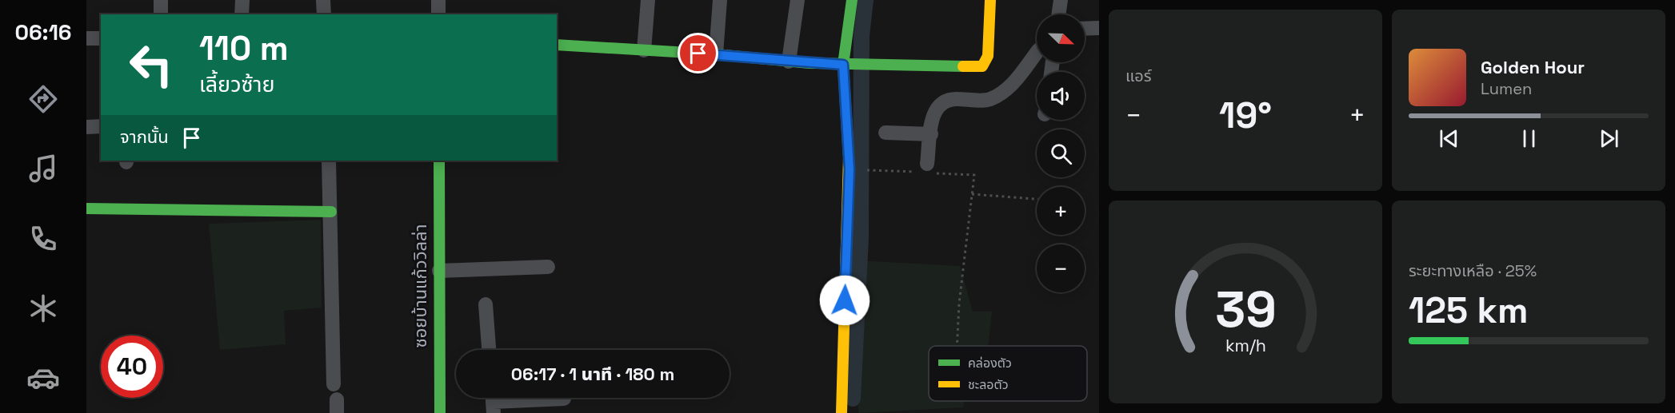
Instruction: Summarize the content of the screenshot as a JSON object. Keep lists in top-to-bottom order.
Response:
{
  "streets": {
    "street": ["ซอยบ้านแก้ววิลล่า"]
  },
  "legend": ["คล่องตัว", "ชะลอตัว"],
  "north": "bottom right",
  "page": {
    "tabs": "06:16",
    "tile": [
      "แอร์",
      ["ระยะทางเหลือ · 25%", "125 km"]
    ],
    "map_buttons": ["+", "−"],
    "turn": ["110 m", "เลี้ยวซ้าย"],
    "song": ["Golden Hour", "Lumen"],
    "heat": ["−", "19°", "+"],
    "then": "จากนั้น",
    "limit": "40",
    "trip": "06:17 · 1 นาที · 180 m",
    "gauge": ["39", "km/h"]
  }
}
